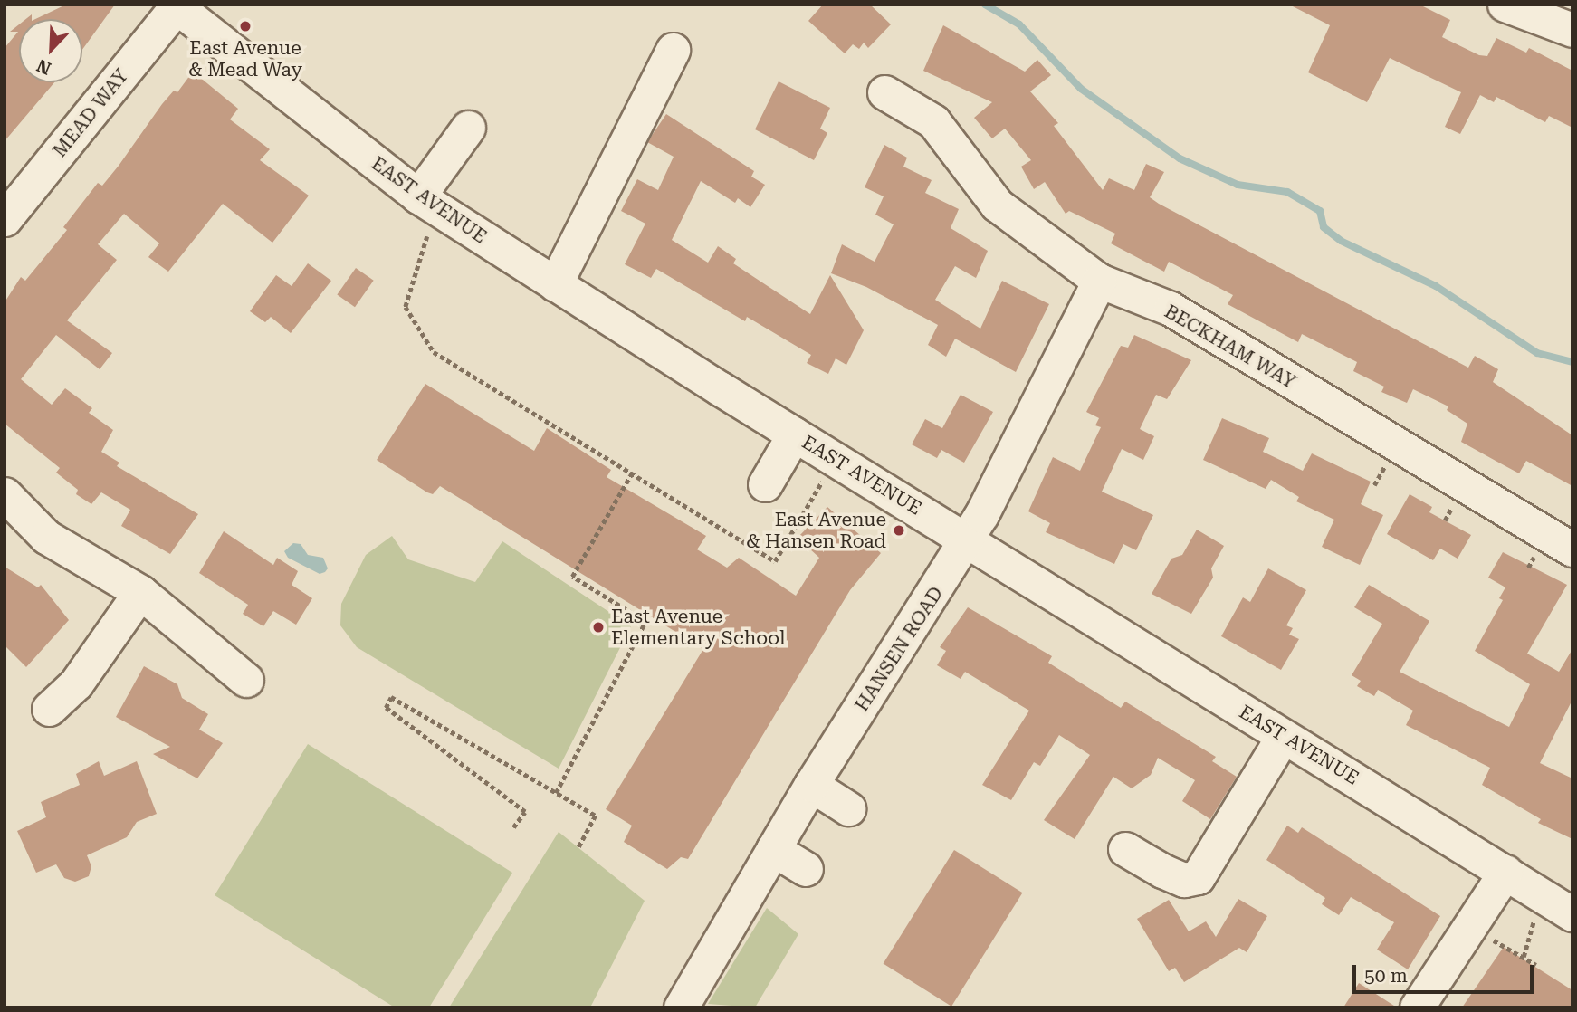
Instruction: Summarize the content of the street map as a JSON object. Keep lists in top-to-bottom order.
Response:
{
  "streets": {
    "street": [
      "MEAD WAY",
      "EAST AVENUE",
      "BECKHAM WAY",
      "HANSEN ROAD"
    ]
  },
  "crossings": [
    ["MEAD WAY", "EAST AVENUE"],
    ["EAST AVENUE", "HANSEN ROAD"],
    ["BECKHAM WAY", "HANSEN ROAD"]
  ],
  "places": ["East Avenue & Mead Way", "East Avenue & Hansen Road", "East Avenue Elementary School"],
  "scale_bar": "50 m",
  "north": "bottom left"
}
